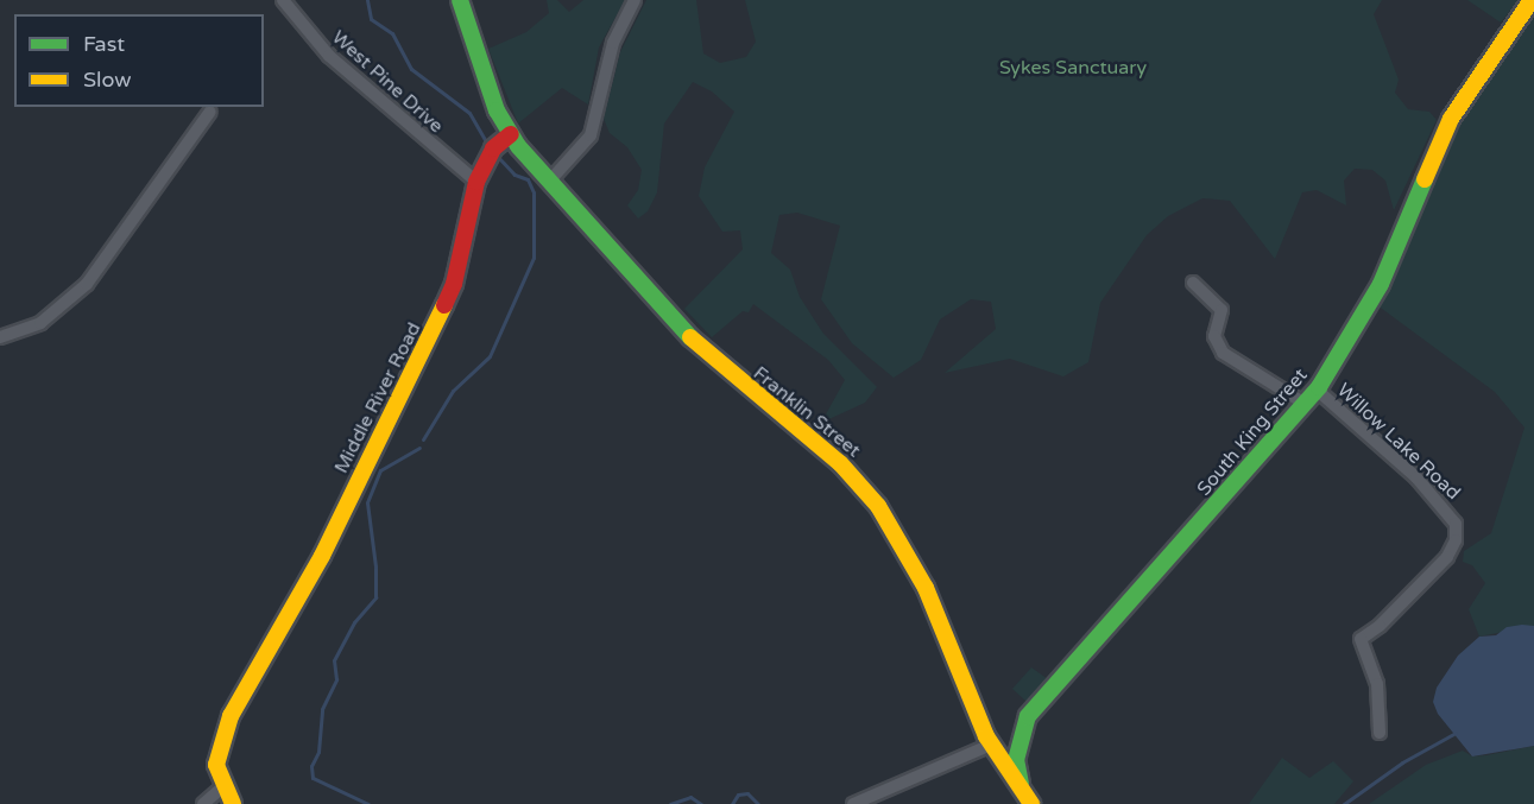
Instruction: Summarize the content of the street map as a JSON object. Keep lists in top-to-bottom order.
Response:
{
  "streets": {
    "street": [
      "West Pine Drive",
      "Middle River Road",
      "Franklin Street",
      "South King Street",
      "Willow Lake Road"
    ]
  },
  "crossings": [
    ["West Pine Drive", "Middle River Road"],
    ["Middle River Road", "Franklin Street"],
    ["Franklin Street", "South King Street"],
    ["South King Street", "Willow Lake Road"]
  ],
  "parks": ["Sykes Sanctuary"],
  "legend": ["Fast", "Slow"]
}
